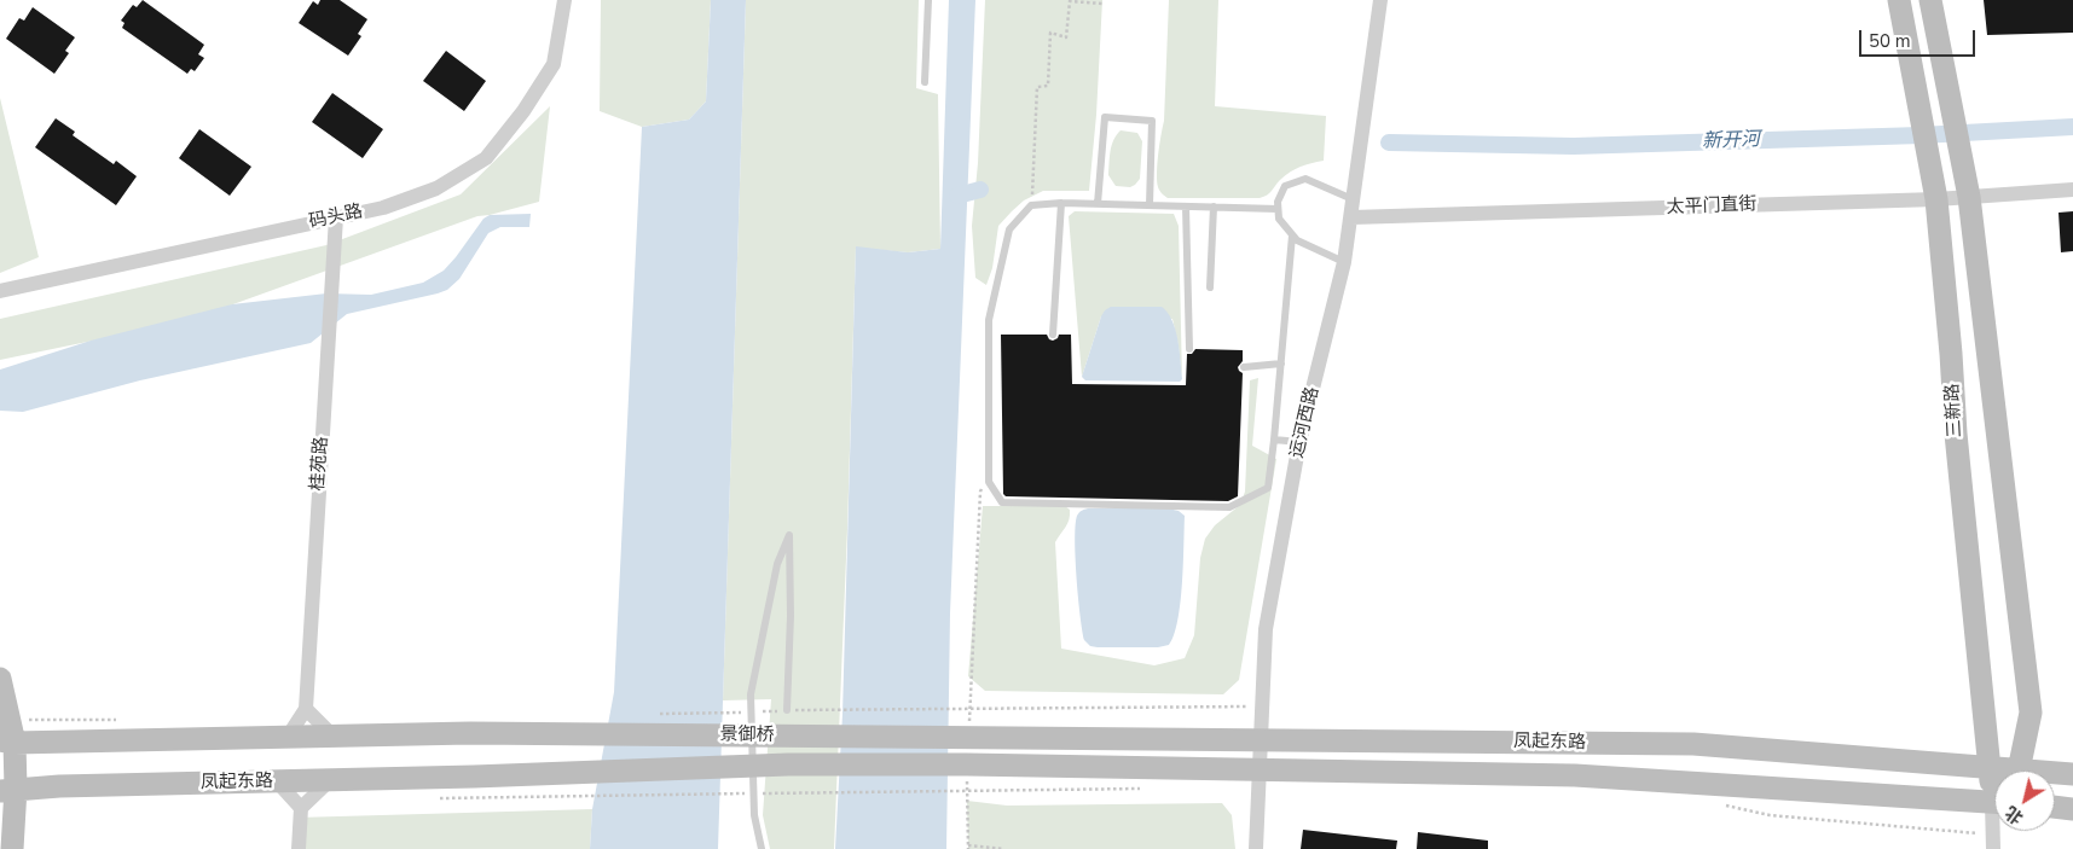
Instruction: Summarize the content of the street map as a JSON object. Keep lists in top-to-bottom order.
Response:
{
  "streets": {
    "main road": ["三新路", "景御桥", "凤起东路"],
    "street": [
      "太平门直街",
      "码头路",
      "运河西路",
      "桂苑路"
    ]
  },
  "crossings": [
    ["太平门直街", "三新路"],
    ["太平门直街", "运河西路"],
    ["码头路", "桂苑路"],
    ["三新路", "凤起东路"],
    ["运河西路", "凤起东路"],
    ["景御桥", "凤起东路"]
  ],
  "water": ["新开河"],
  "scale_bar": "50 m",
  "north": "bottom left"
}
